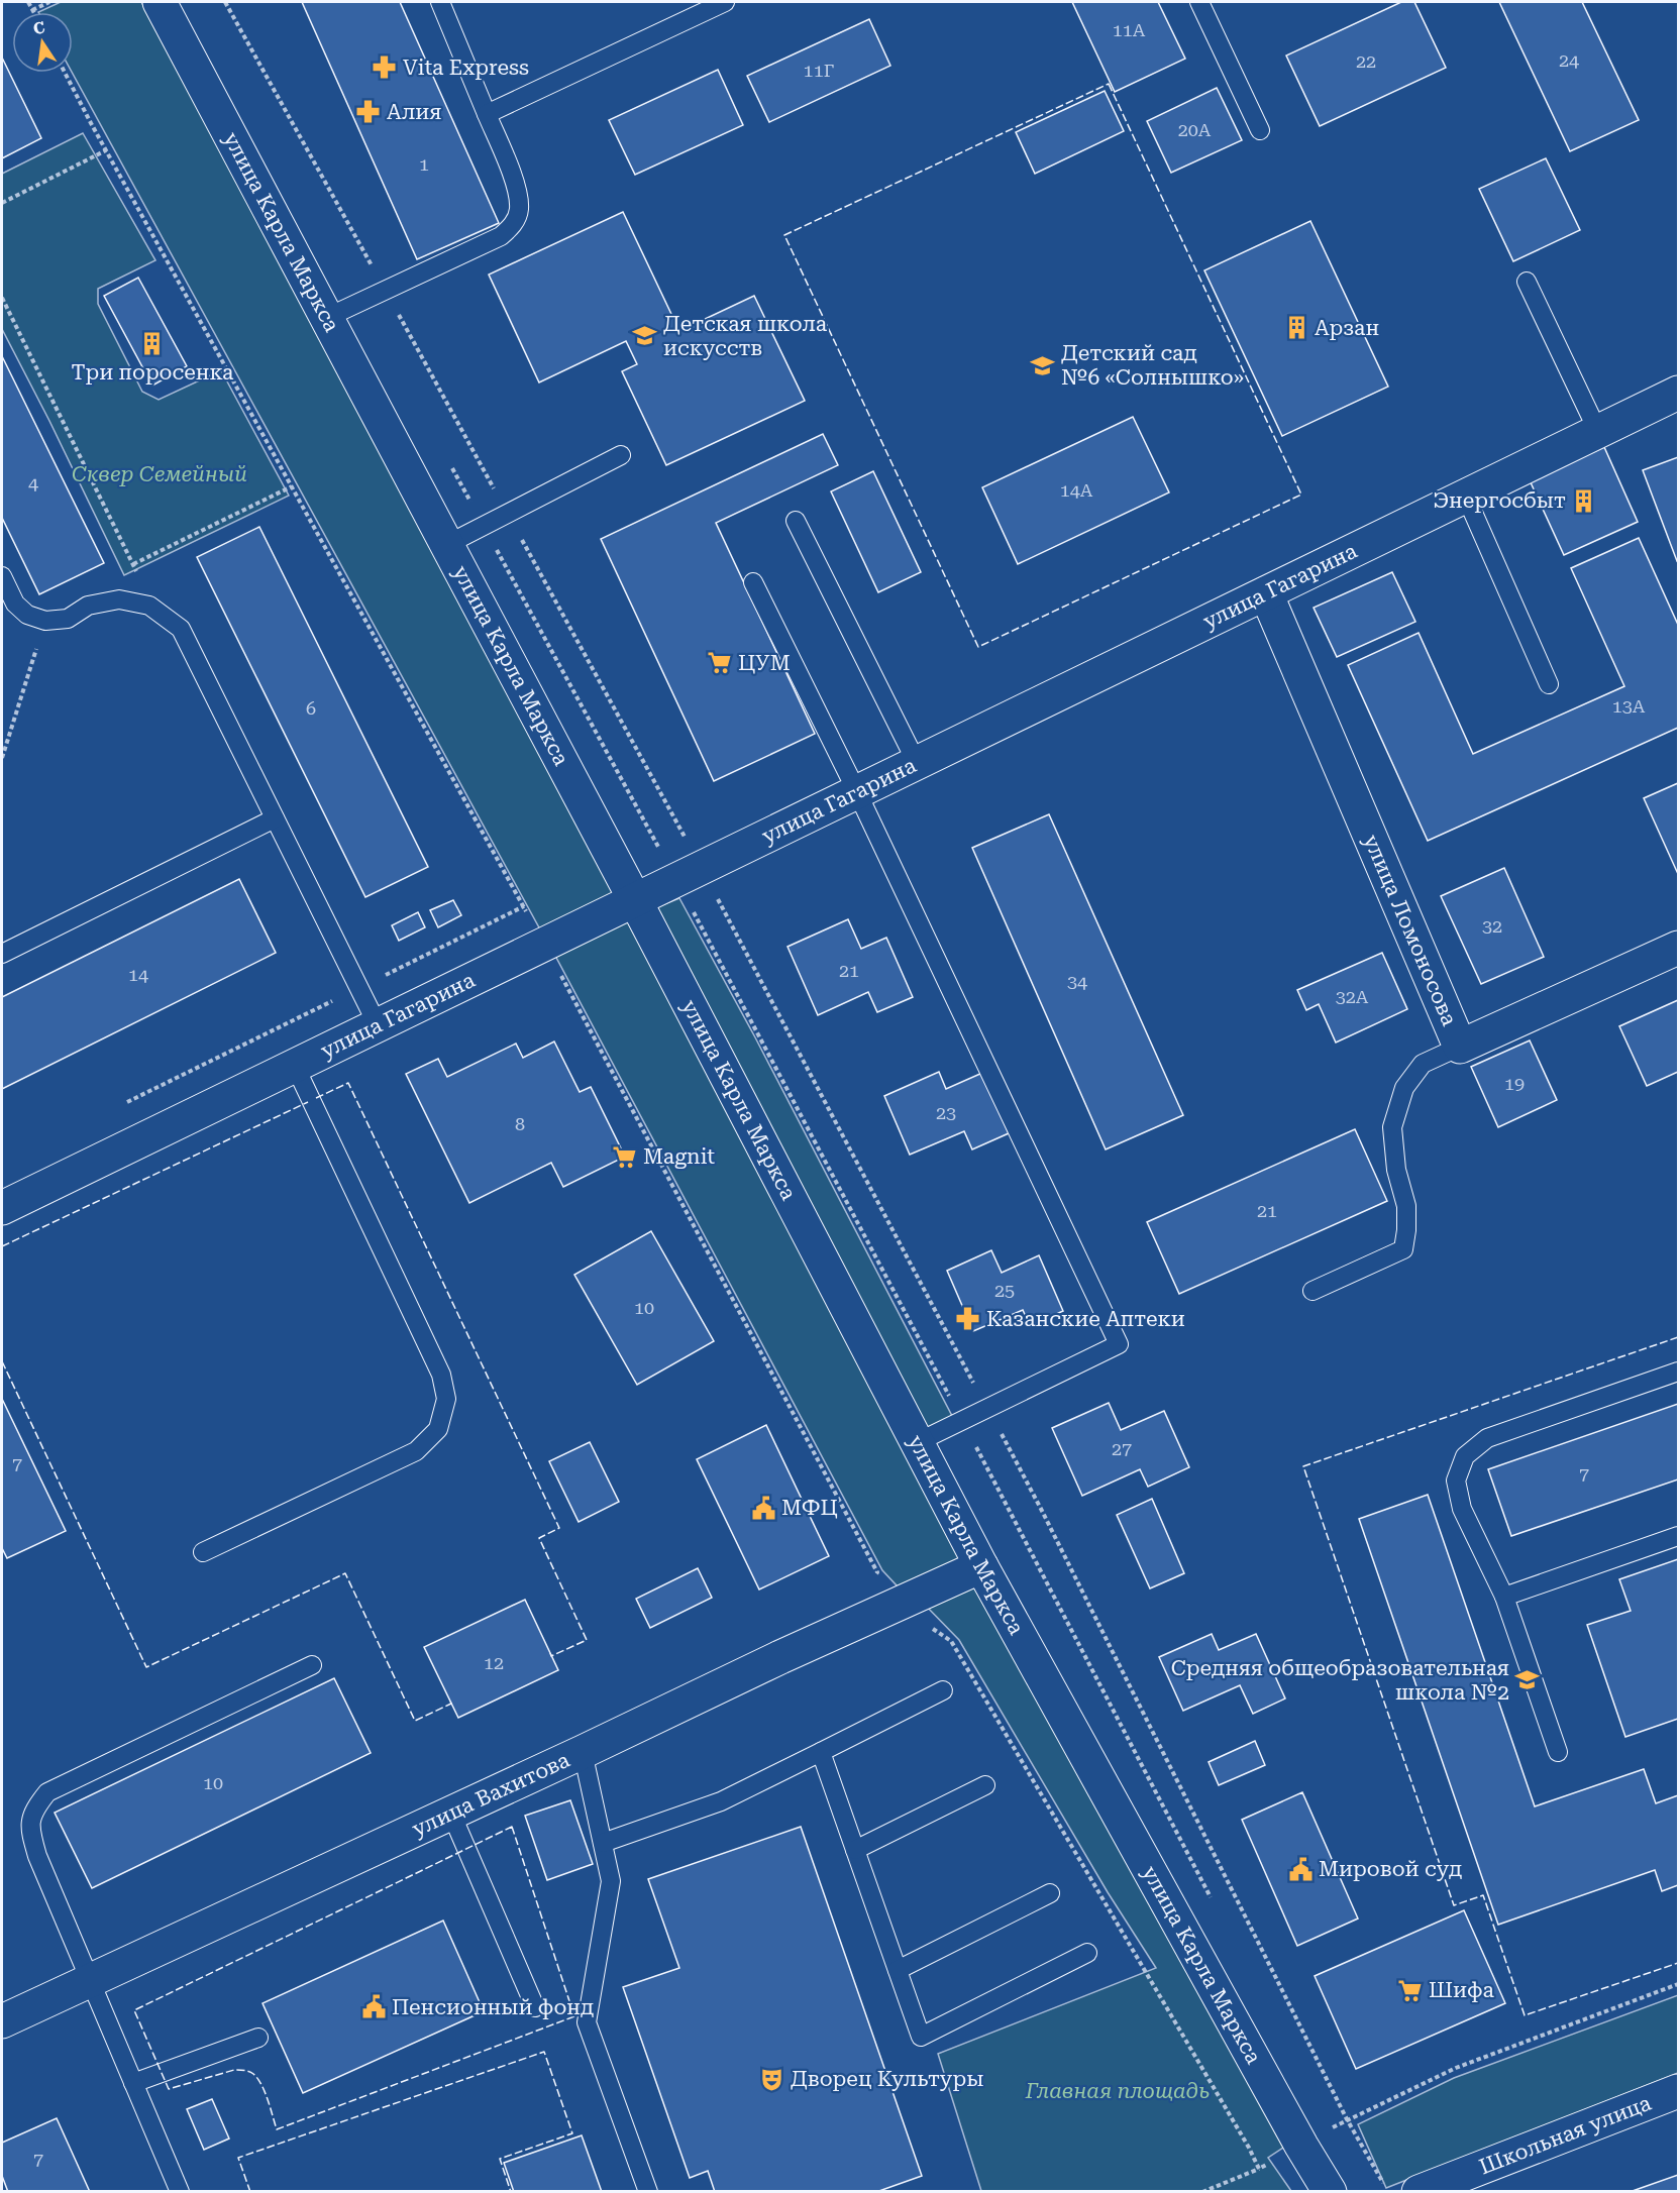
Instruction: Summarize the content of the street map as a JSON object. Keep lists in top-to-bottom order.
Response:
{
  "streets": {
    "street": [
      "улица Карла Маркса",
      "улица Гагарина",
      "улица Ломоносова",
      "улица Вахитова",
      "Школьная улица"
    ]
  },
  "crossings": [
    ["улица Карла Маркса", "улица Гагарина"],
    ["улица Карла Маркса", "улица Вахитова"],
    ["улица Гагарина", "улица Ломоносова"]
  ],
  "parks": ["Сквер Семейный", "Главная площадь"],
  "places": {
    "pharmacy": ["Vita Express", "Алия", "Казанские Аптеки"],
    "building": ["Арзан", "Три поросенка", "Энергосбыт"],
    "school or university": ["Детская школа искусств", "Детский сад №6 «Солнышко»", "Средняя общеобразовательная школа №2"],
    "supermarket": ["ЦУМ", "Magnit", "Шифа"],
    "public building": ["МФЦ", "Мировой суд", "Пенсионный фонд"],
    "theatre": ["Дворец Культуры"]
  },
  "house_numbers": [
    "11А",
    "24",
    "22",
    "11Г",
    "20А",
    "1",
    "4",
    "14А",
    "13А",
    "6",
    "32",
    "21",
    "14",
    "34",
    "32А",
    "19",
    "23",
    "8",
    "21",
    "25",
    "10",
    "27",
    "7",
    "7",
    "12",
    "10",
    "7"
  ],
  "north": "top"
}
